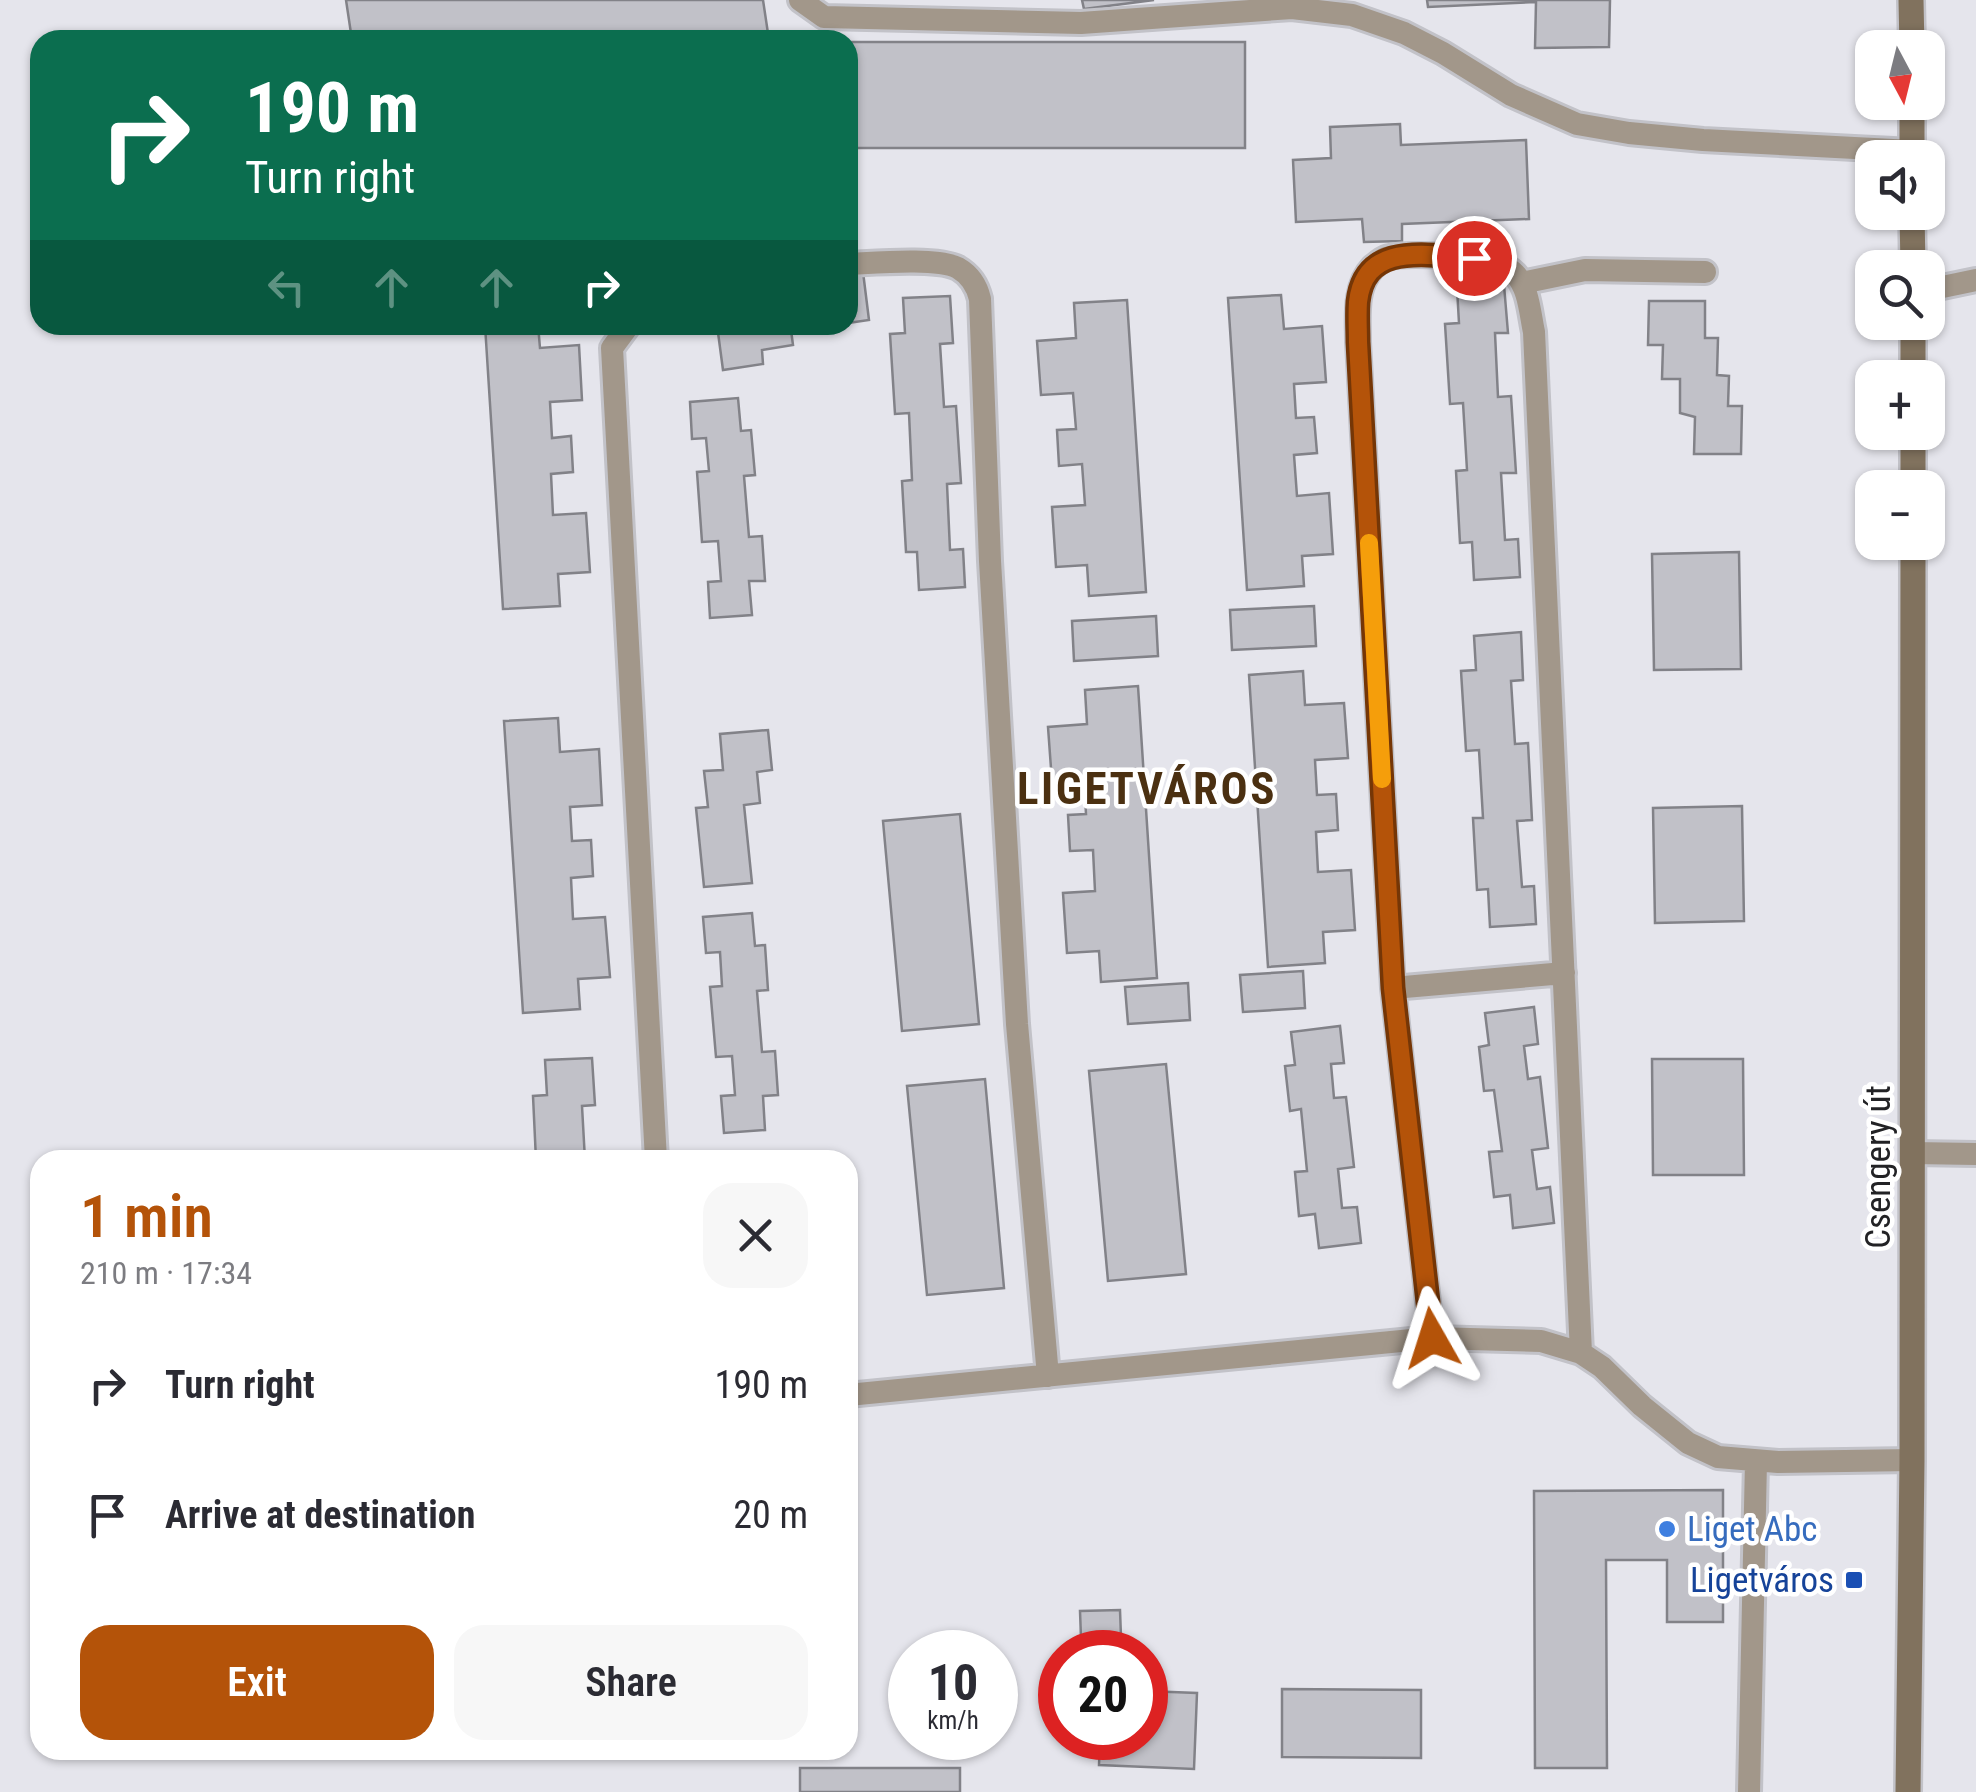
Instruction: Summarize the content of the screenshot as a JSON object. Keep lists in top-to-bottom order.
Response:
{
  "streets": {
    "main road": ["Csengery út"]
  },
  "districts": ["LIGETVÁROS"],
  "places": {
    "other": ["Liget Abc"],
    "transit": ["Ligetváros"]
  },
  "north": "bottom",
  "page": {
    "map_buttons": ["+", "−"],
    "turn": ["190 m", "Turn right"],
    "heading": ["1 min", "210 m · 17:34"],
    "list": [
      {
        "name": "Turn right",
        "value": "190 m"
      },
      {
        "name": "Arrive at destination",
        "value": "20 m"
      }
    ],
    "buttons": ["Exit", "Share"],
    "speed": "10 km/h",
    "limit": "20"
  }
}
